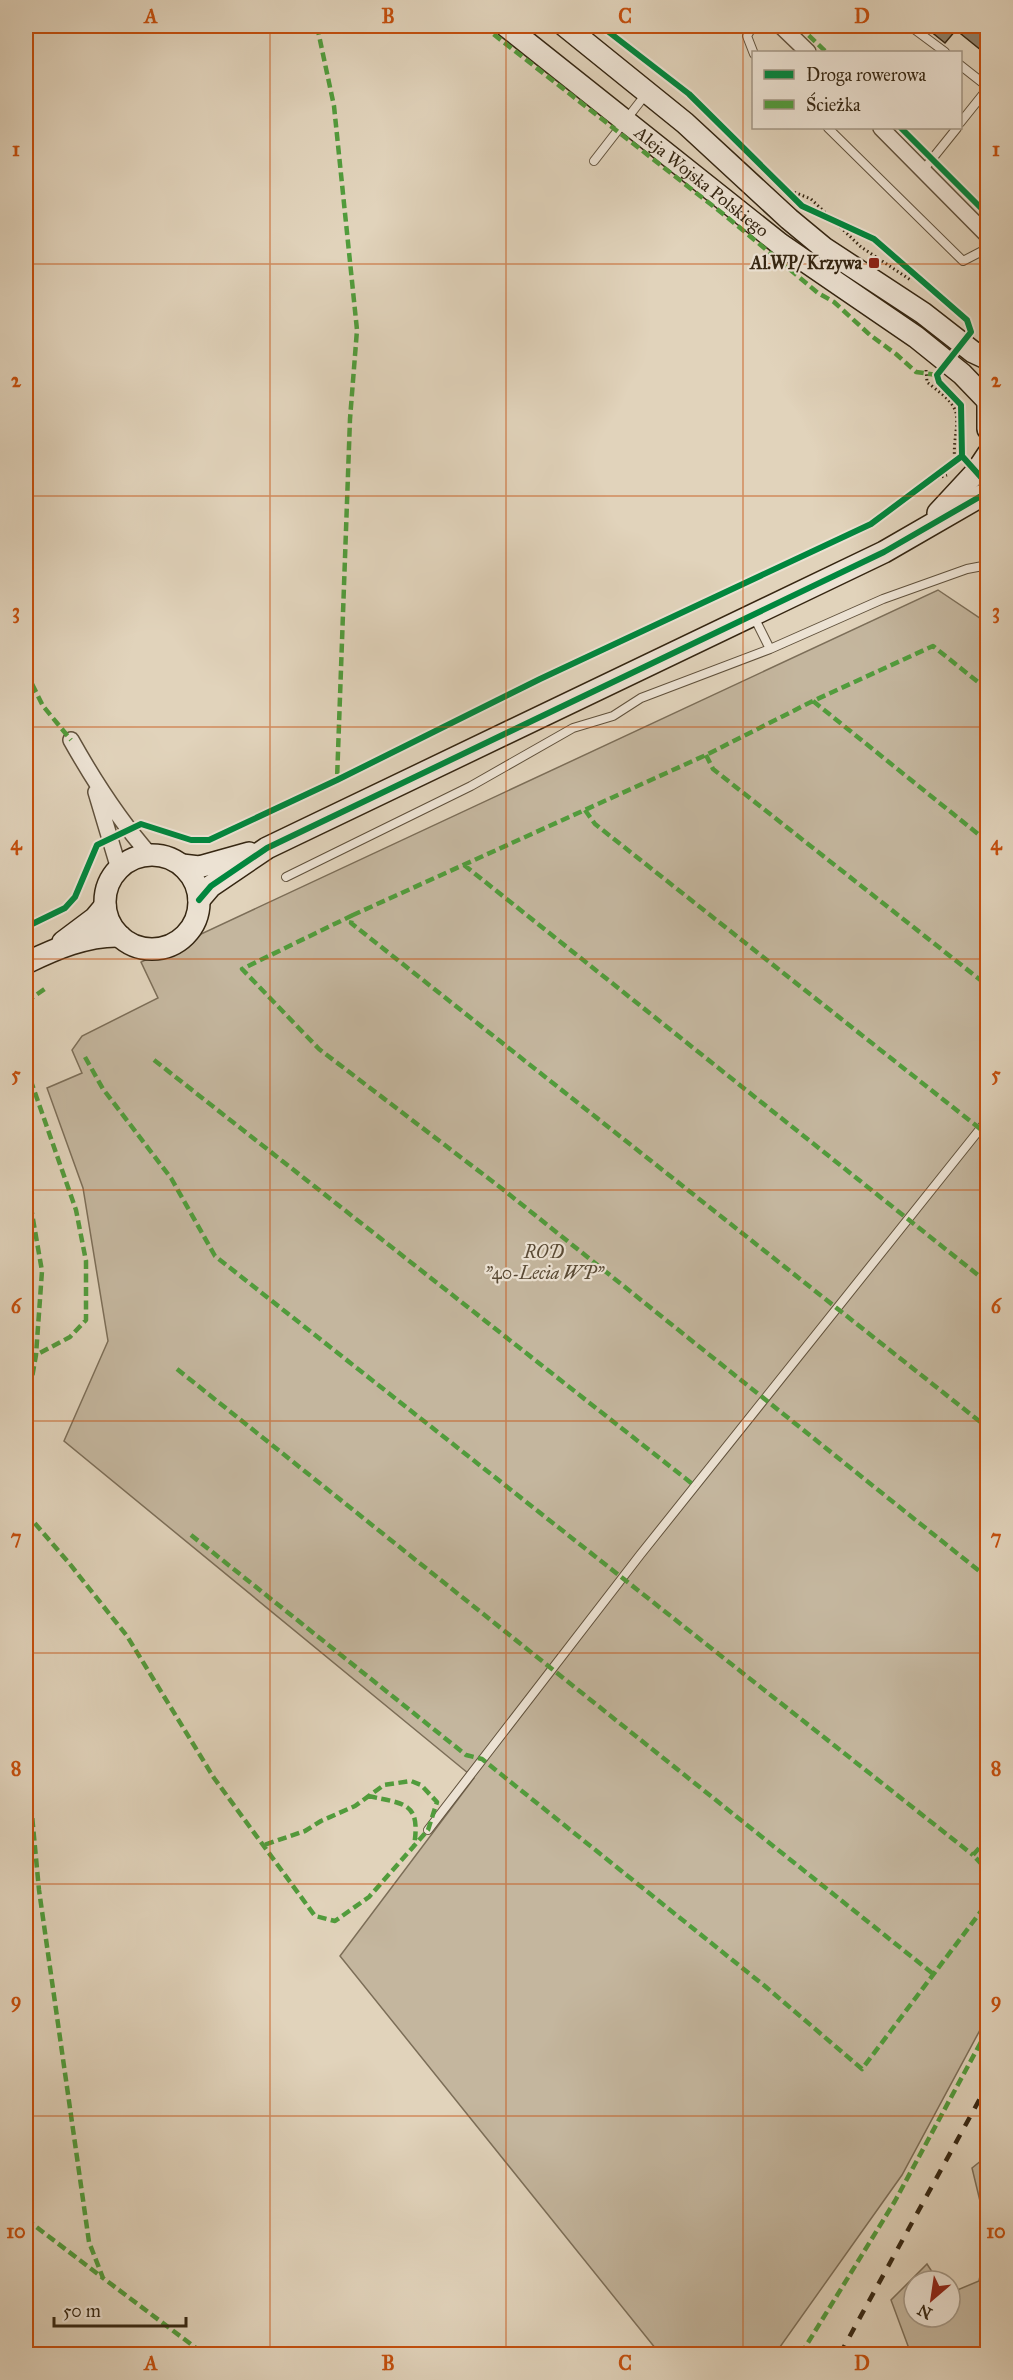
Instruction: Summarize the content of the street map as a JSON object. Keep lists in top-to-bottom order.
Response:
{
  "streets": {
    "street": ["Aleja Wojska Polskiego"]
  },
  "parks": ["ROD \"40-Lecia WP\""],
  "places": {
    "transit": ["Al.WP/ Krzywa"]
  },
  "legend": ["Droga rowerowa", "Ścieżka"],
  "scale_bar": "50 m",
  "north": "bottom left",
  "grid": {
    "columns": [
      "A",
      "B",
      "C",
      "D"
    ],
    "rows": [
      "1",
      "2",
      "3",
      "4",
      "5",
      "6",
      "7",
      "8",
      "9",
      "10"
    ]
  }
}
